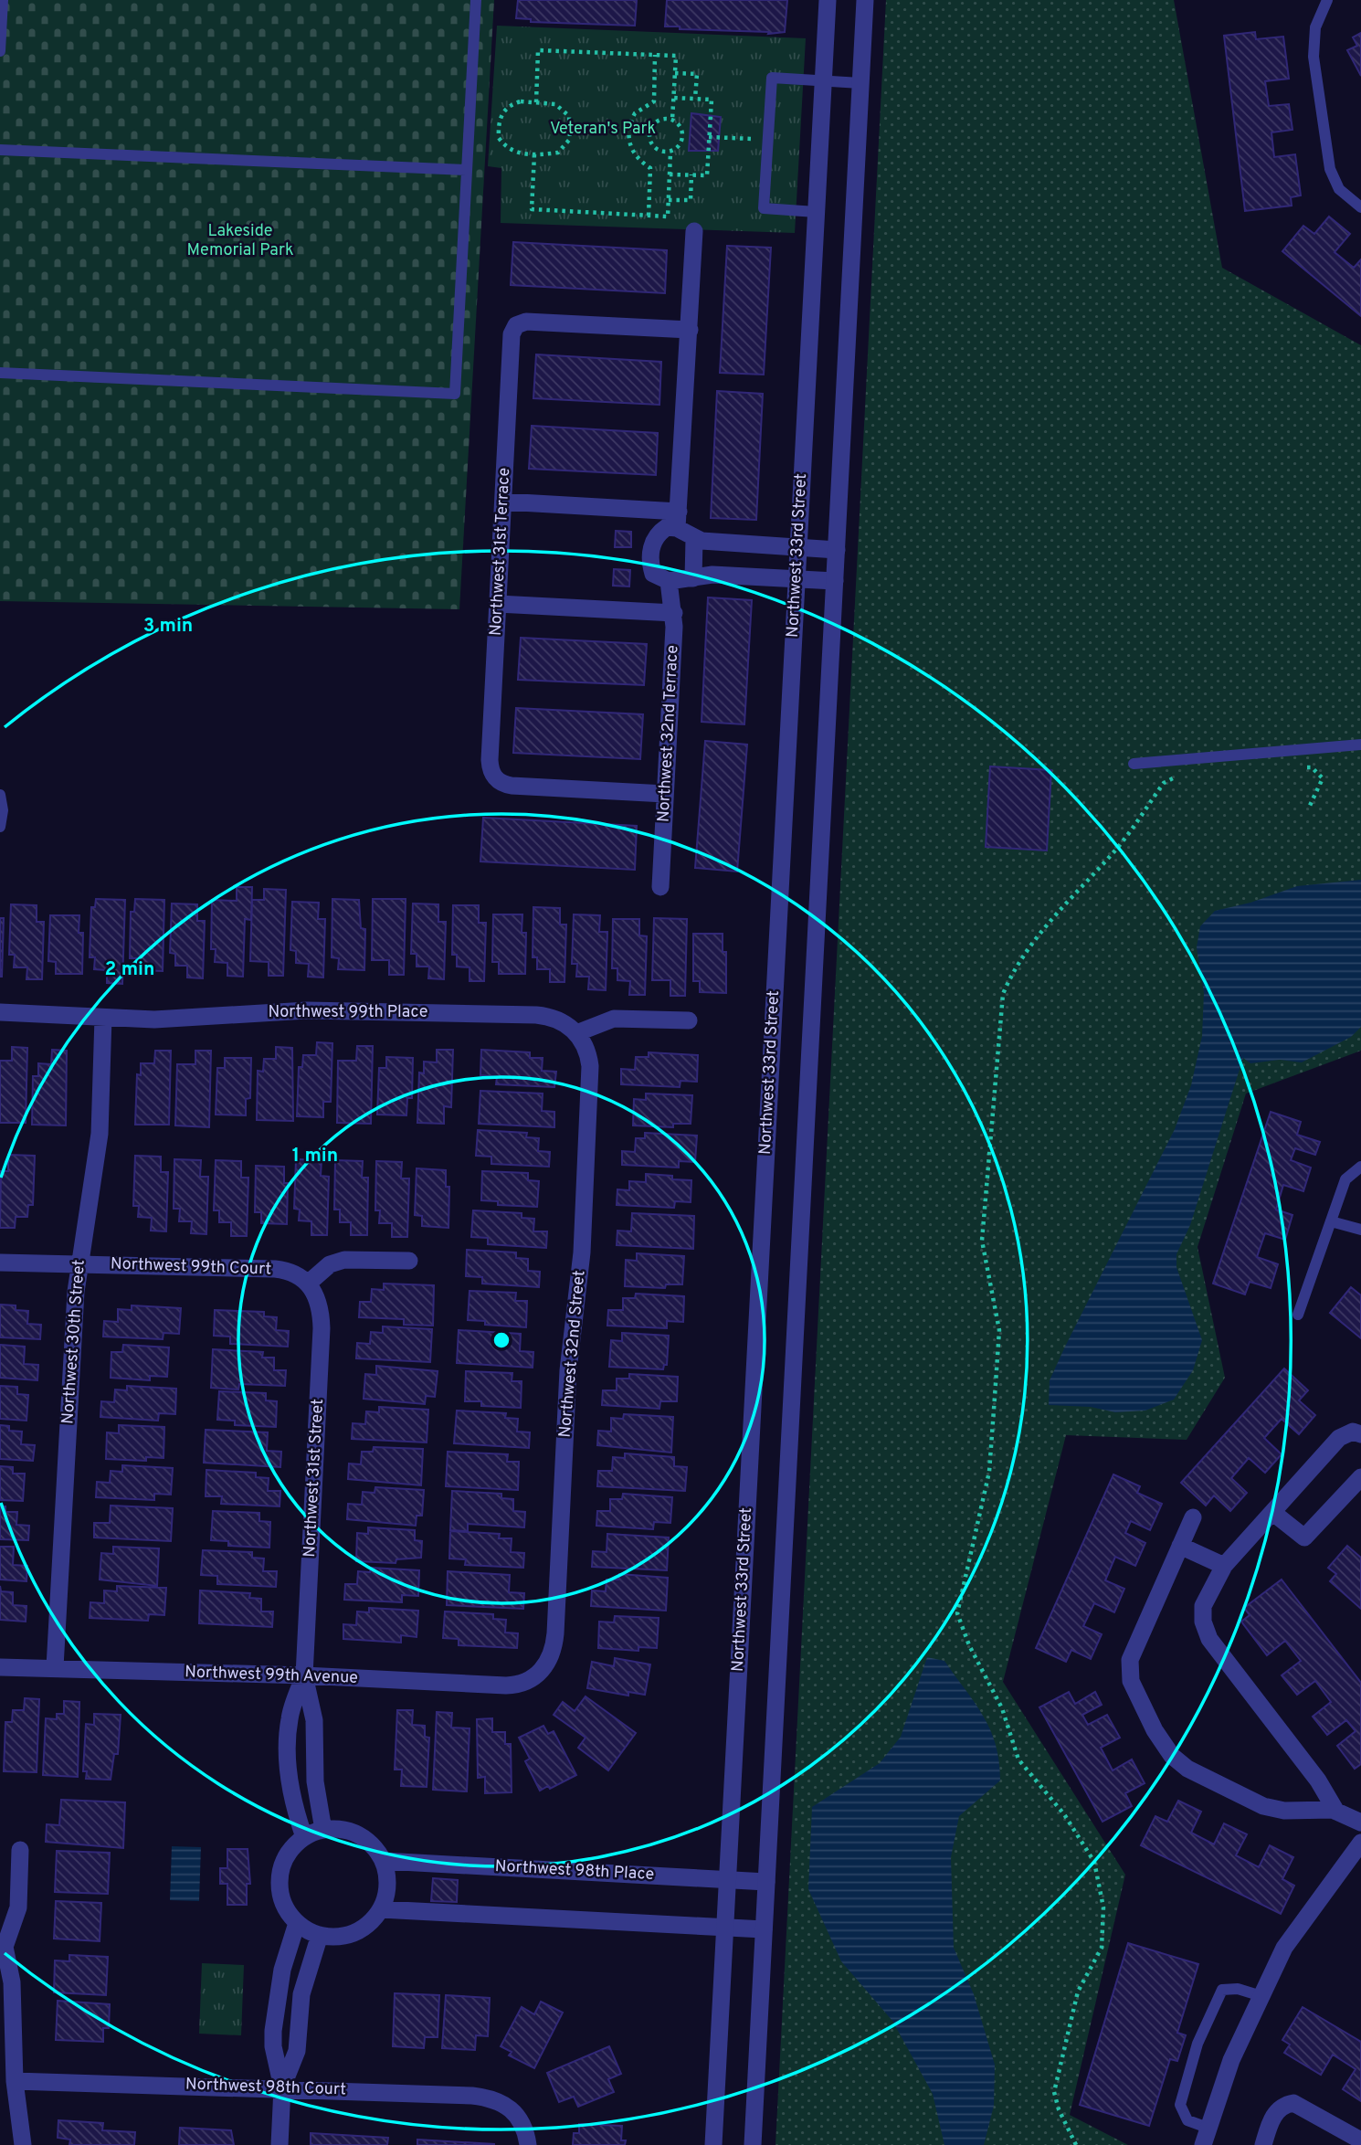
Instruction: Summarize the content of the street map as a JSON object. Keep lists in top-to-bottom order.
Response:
{
  "streets": {
    "street": [
      "Northwest 31st Terrace",
      "Northwest 33rd Street",
      "Northwest 32nd Terrace",
      "Northwest 99th Place",
      "Northwest 99th Court",
      "Northwest 30th Street",
      "Northwest 32nd Street",
      "Northwest 31st Street",
      "Northwest 99th Avenue",
      "Northwest 98th Place",
      "Northwest 98th Court"
    ]
  },
  "crossings": [
    ["Northwest 31st Terrace", "Northwest 32nd Terrace"],
    ["Northwest 33rd Street", "Northwest 98th Place"],
    ["Northwest 99th Place", "Northwest 30th Street"],
    ["Northwest 99th Place", "Northwest 32nd Street"],
    ["Northwest 99th Court", "Northwest 30th Street"],
    ["Northwest 99th Court", "Northwest 31st Street"],
    ["Northwest 30th Street", "Northwest 99th Avenue"],
    ["Northwest 32nd Street", "Northwest 99th Avenue"],
    ["Northwest 31st Street", "Northwest 99th Avenue"],
    ["Northwest 31st Street", "Northwest 98th Place"]
  ],
  "parks": ["Veteran's Park", "Lakeside Memorial Park"],
  "rings": ["3 min", "2 min", "1 min"]
}
